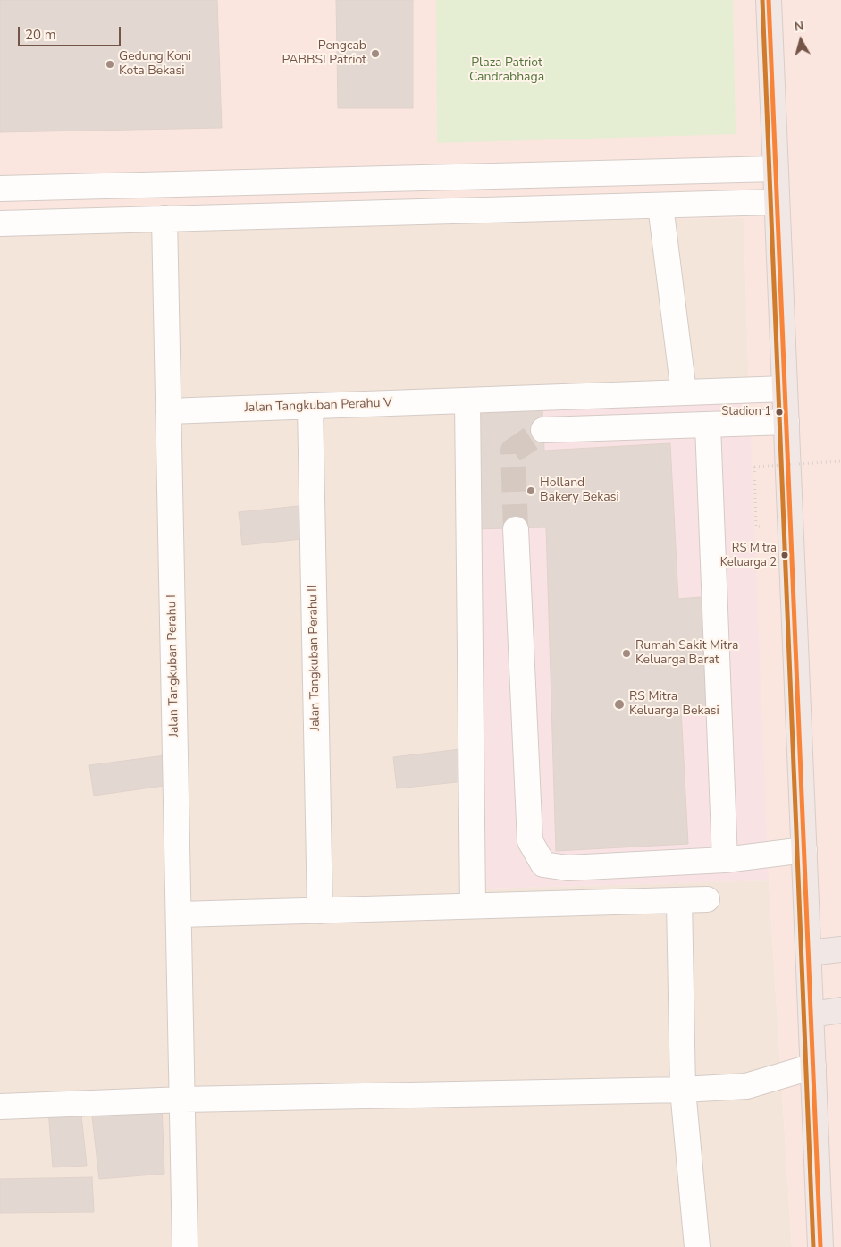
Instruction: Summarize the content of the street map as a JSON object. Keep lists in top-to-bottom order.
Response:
{
  "streets": {
    "street": ["Jalan Tangkuban Perahu V", "Jalan Tangkuban Perahu II", "Jalan Tangkuban Perahu I"]
  },
  "crossings": [
    ["Jalan Tangkuban Perahu V", "Jalan Tangkuban Perahu II"],
    ["Jalan Tangkuban Perahu V", "Jalan Tangkuban Perahu I"]
  ],
  "parks": ["Plaza Patriot Candrabhaga"],
  "places": [
    "Pengcab PABBSI Patriot",
    "Gedung Koni Kota Bekasi",
    "Stadion 1",
    "Holland Bakery Bekasi",
    "RS Mitra Keluarga 2",
    "Rumah Sakit Mitra Keluarga Barat",
    "RS Mitra Keluarga Bekasi"
  ],
  "scale_bar": "20 m",
  "north": "top"
}
